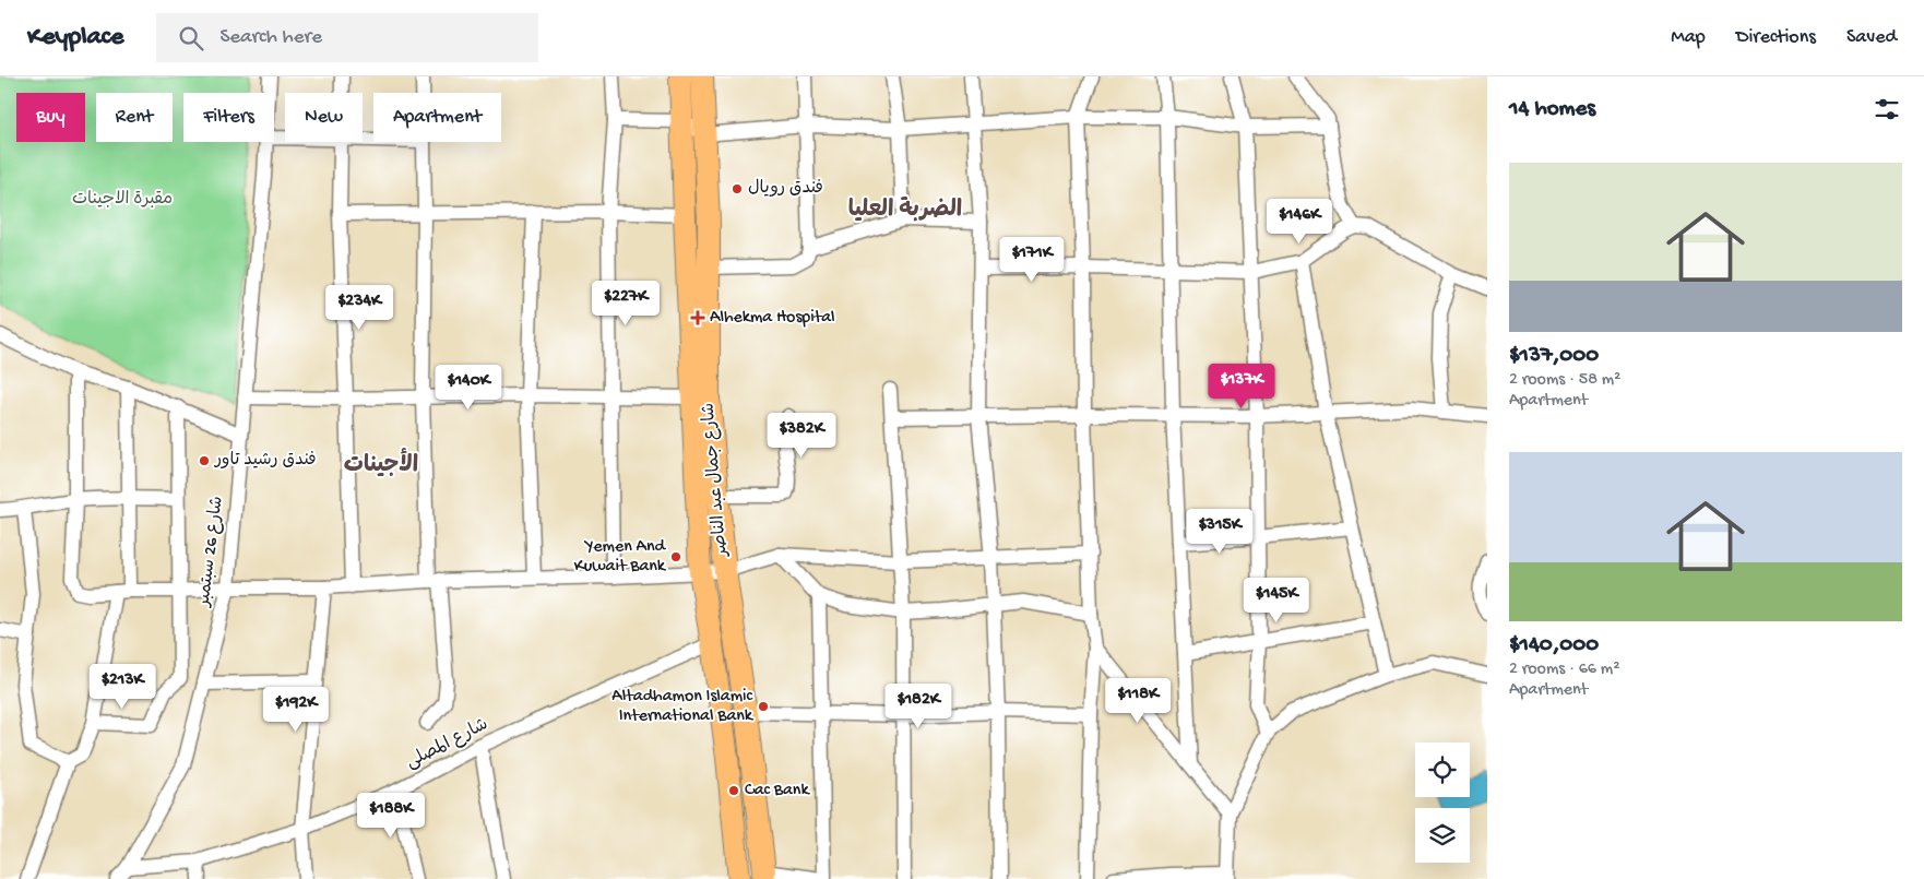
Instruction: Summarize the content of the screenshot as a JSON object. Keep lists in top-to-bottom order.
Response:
{
  "streets": {
    "main road": ["شارع جمال عبد الناصر"],
    "street": ["شارع 26 سبتمبر", "شارع المصلى"]
  },
  "crossings": [
    ["شارع جمال عبد الناصر", "شارع المصلى"],
    ["شارع 26 سبتمبر", "شارع المصلى"]
  ],
  "districts": ["الضربة العليا", "الأجينات"],
  "parks": ["مقبرة الاجينات"],
  "places": {
    "other": [
      "فندق رويال",
      "فندق رشيد تاور",
      "Yemen And Kuwait Bank",
      "Altadhamon Islamic International Bank",
      "Cac Bank"
    ],
    "health": ["Alhekma Hospital"]
  },
  "page": {
    "header": "Keyplace",
    "search": "Search here",
    "nav": ["Map", "Directions", "Saved"],
    "heading": "14 homes",
    "chip": [
      "Buy",
      "Rent",
      "Filters",
      "New",
      "Apartment"
    ],
    "list": [
      {
        "name": "$137,000",
        "note": "2 rooms · 58 m² · Apartment"
      },
      {
        "name": "$140,000",
        "note": "2 rooms · 66 m² · Apartment"
      }
    ],
    "price": [
      "$146K",
      "$171K",
      "$227K",
      "$234K",
      "$137K",
      "$140K",
      "$382K",
      "$315K",
      "$145K",
      "$213K",
      "$118K",
      "$182K",
      "$192K",
      "$188K"
    ]
  }
}
